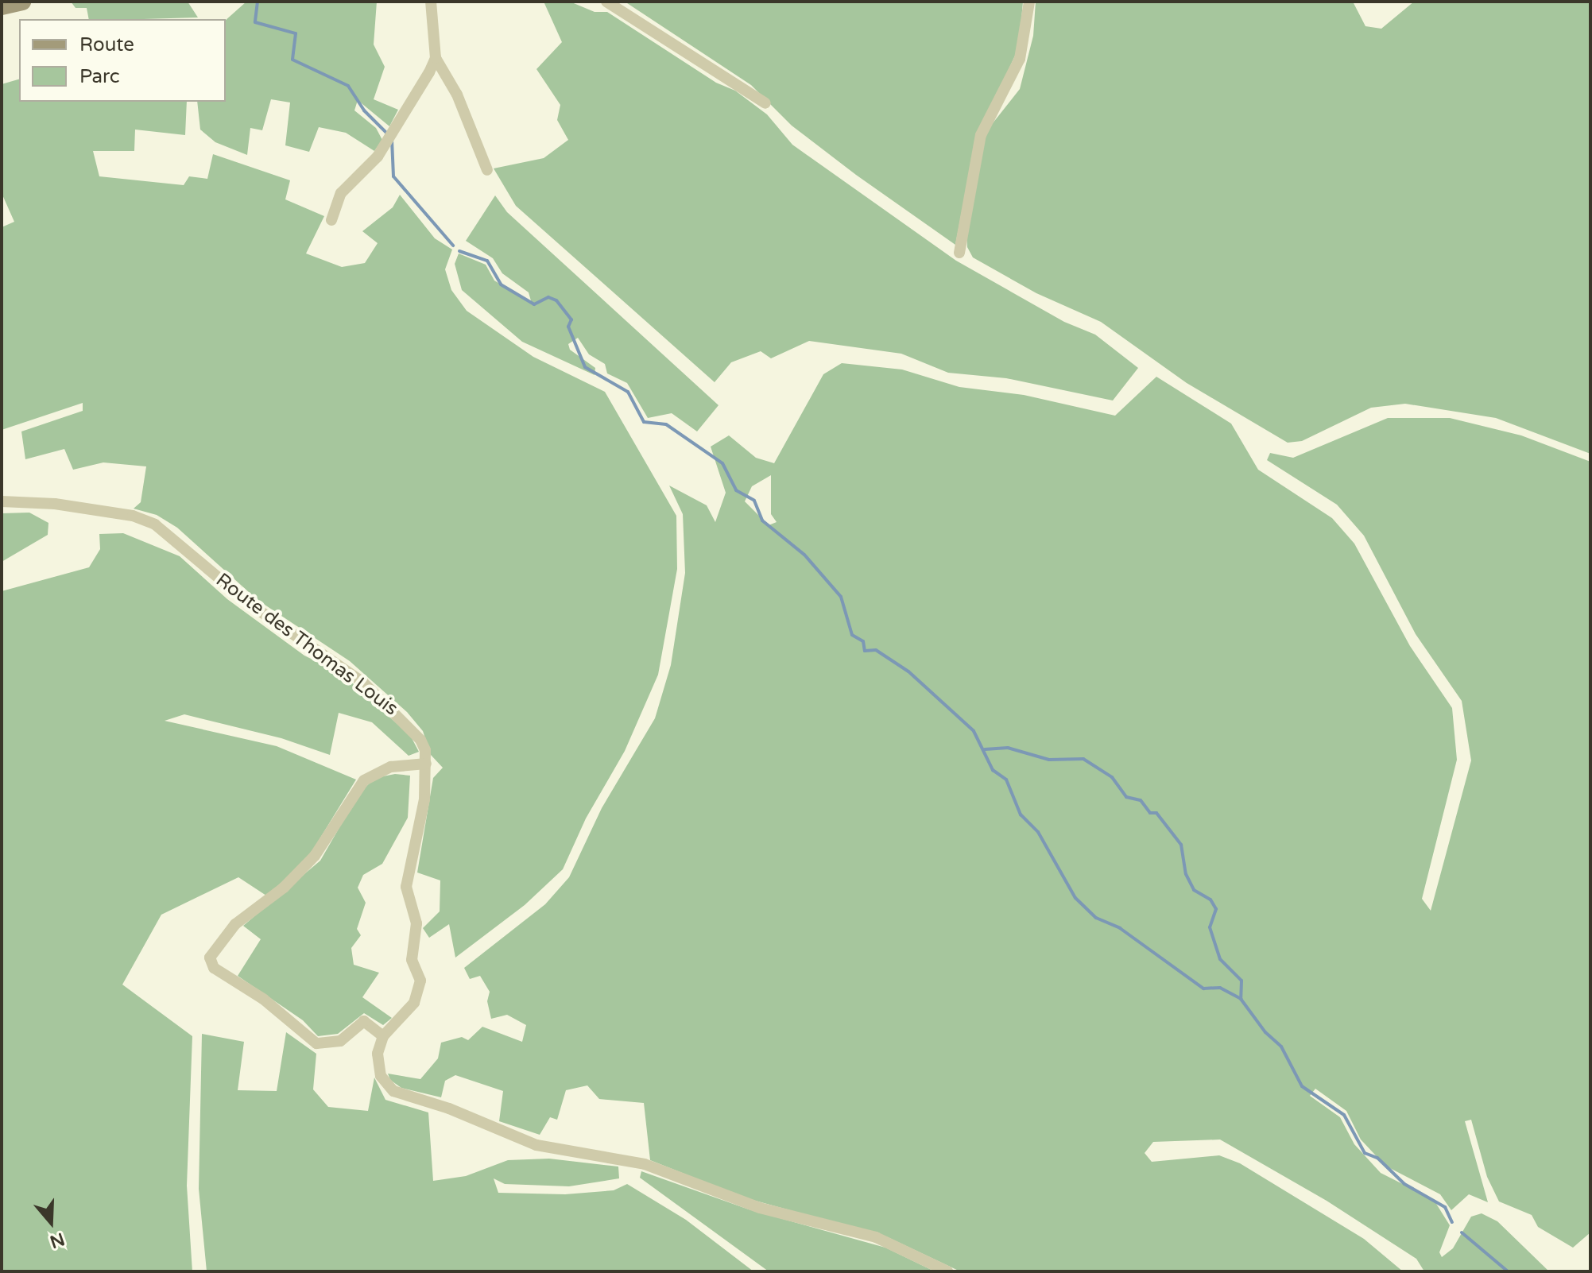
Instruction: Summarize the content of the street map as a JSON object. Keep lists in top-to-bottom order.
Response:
{
  "streets": {
    "street": ["Route des Thomas Louis"]
  },
  "legend": ["Route", "Parc"],
  "north": "bottom"
}
